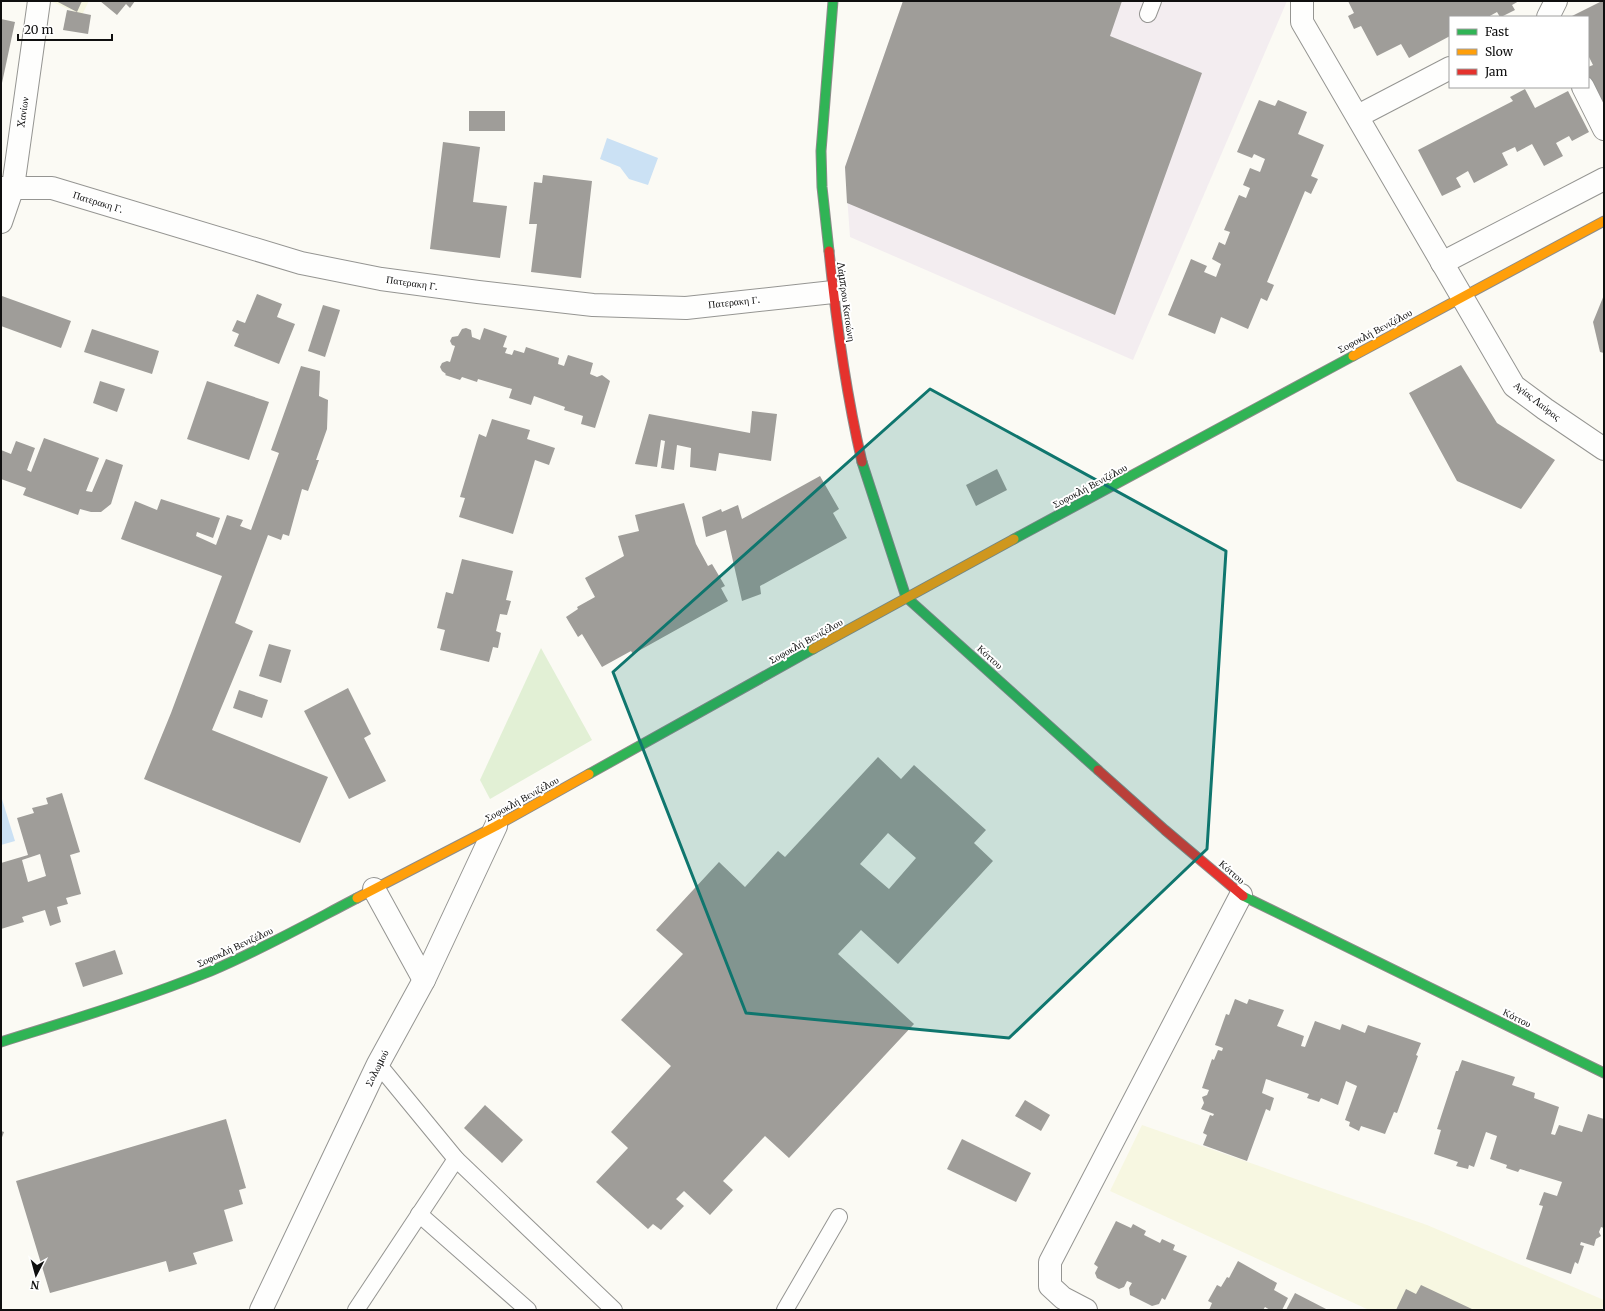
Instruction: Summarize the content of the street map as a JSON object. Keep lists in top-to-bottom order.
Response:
{
  "streets": {
    "main road": ["Λάμπρου Κατσώνη", "Σοφοκλή Βενιζέλου", "Κόττου"],
    "street": [
      "Χανίων",
      "Πατερακη Γ.",
      "Αγίας Λαύρας",
      "Σολωμού"
    ]
  },
  "crossings": [
    ["Χανίων", "Πατερακη Γ."],
    ["Πατερακη Γ.", "Λάμπρου Κατσώνη"],
    ["Λάμπρου Κατσώνη", "Σοφοκλή Βενιζέλου"],
    ["Λάμπρου Κατσώνη", "Κόττου"],
    ["Σοφοκλή Βενιζέλου", "Αγίας Λαύρας"],
    ["Σοφοκλή Βενιζέλου", "Κόττου"],
    ["Σοφοκλή Βενιζέλου", "Σολωμού"]
  ],
  "legend": ["Fast", "Slow", "Jam"],
  "scale_bar": "20 m",
  "north": "bottom"
}
